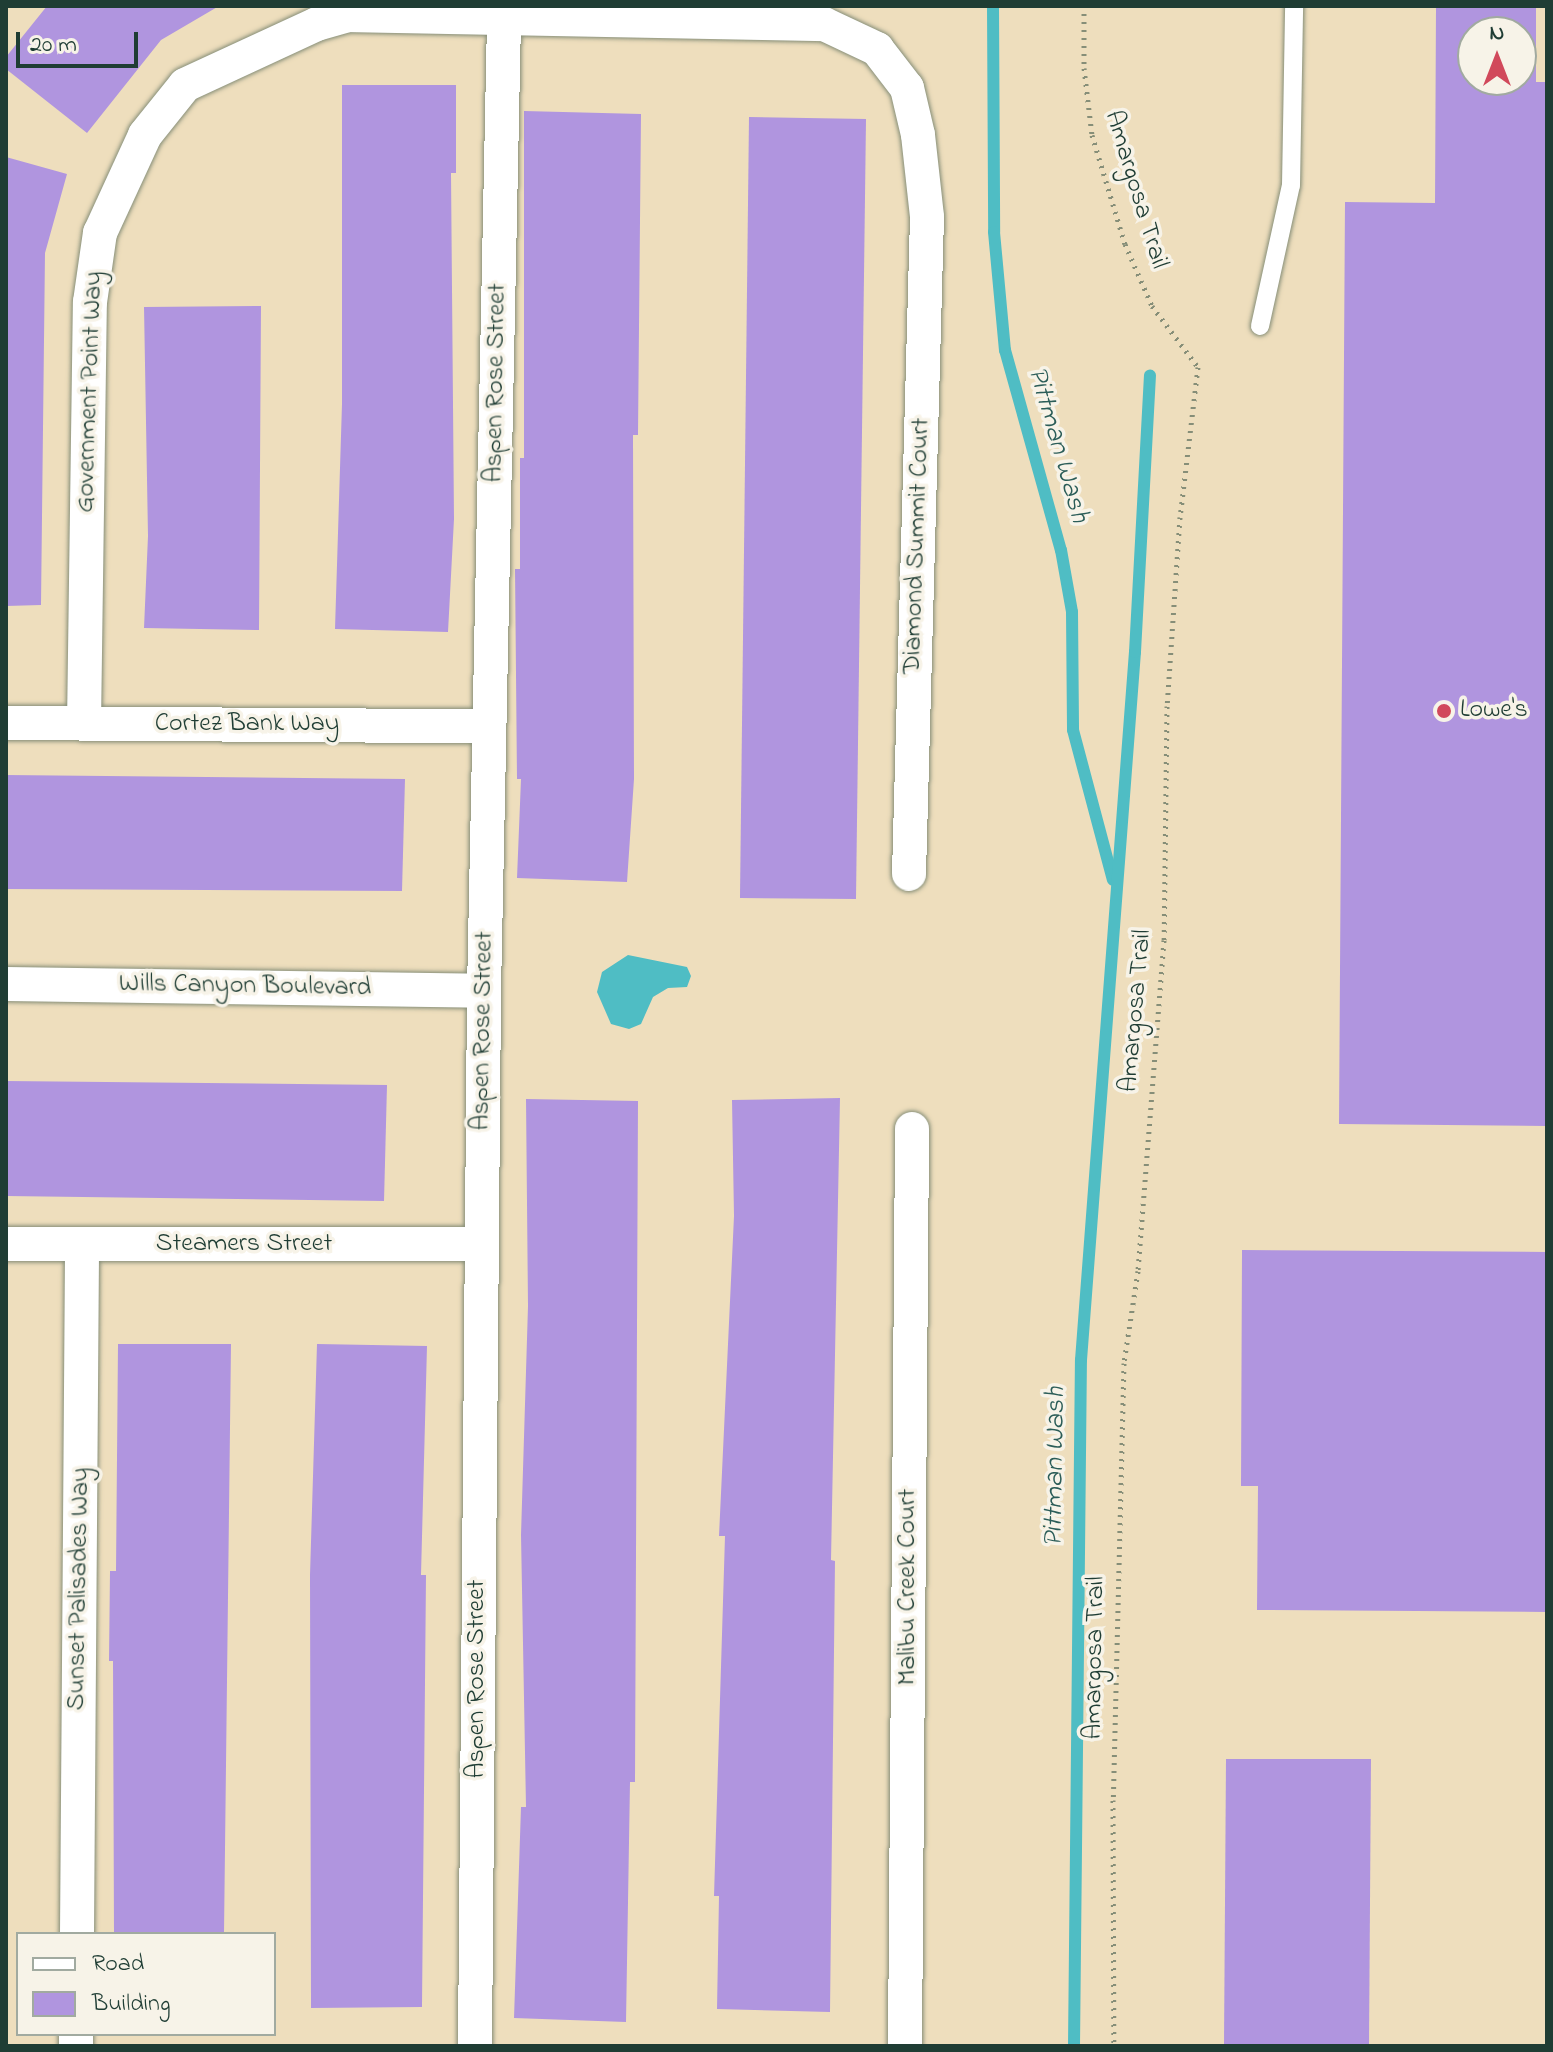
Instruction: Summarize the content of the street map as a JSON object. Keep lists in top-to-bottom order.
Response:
{
  "streets": {
    "street": [
      "Aspen Rose Street",
      "Government Point Way",
      "Diamond Summit Court",
      "Cortez Bank Way",
      "Wills Canyon Boulevard",
      "Steamers Street",
      "Malibu Creek Court",
      "Sunset Palisades Way"
    ],
    "path": ["Amargosa Trail"]
  },
  "crossings": [
    ["Aspen Rose Street", "Diamond Summit Court"],
    ["Aspen Rose Street", "Cortez Bank Way"],
    ["Aspen Rose Street", "Wills Canyon Boulevard"],
    ["Aspen Rose Street", "Steamers Street"],
    ["Government Point Way", "Diamond Summit Court"],
    ["Government Point Way", "Cortez Bank Way"],
    ["Steamers Street", "Sunset Palisades Way"]
  ],
  "water": ["Pittman Wash"],
  "places": ["Lowe's"],
  "legend": ["Road", "Building"],
  "scale_bar": "20 m",
  "north": "top"
}
